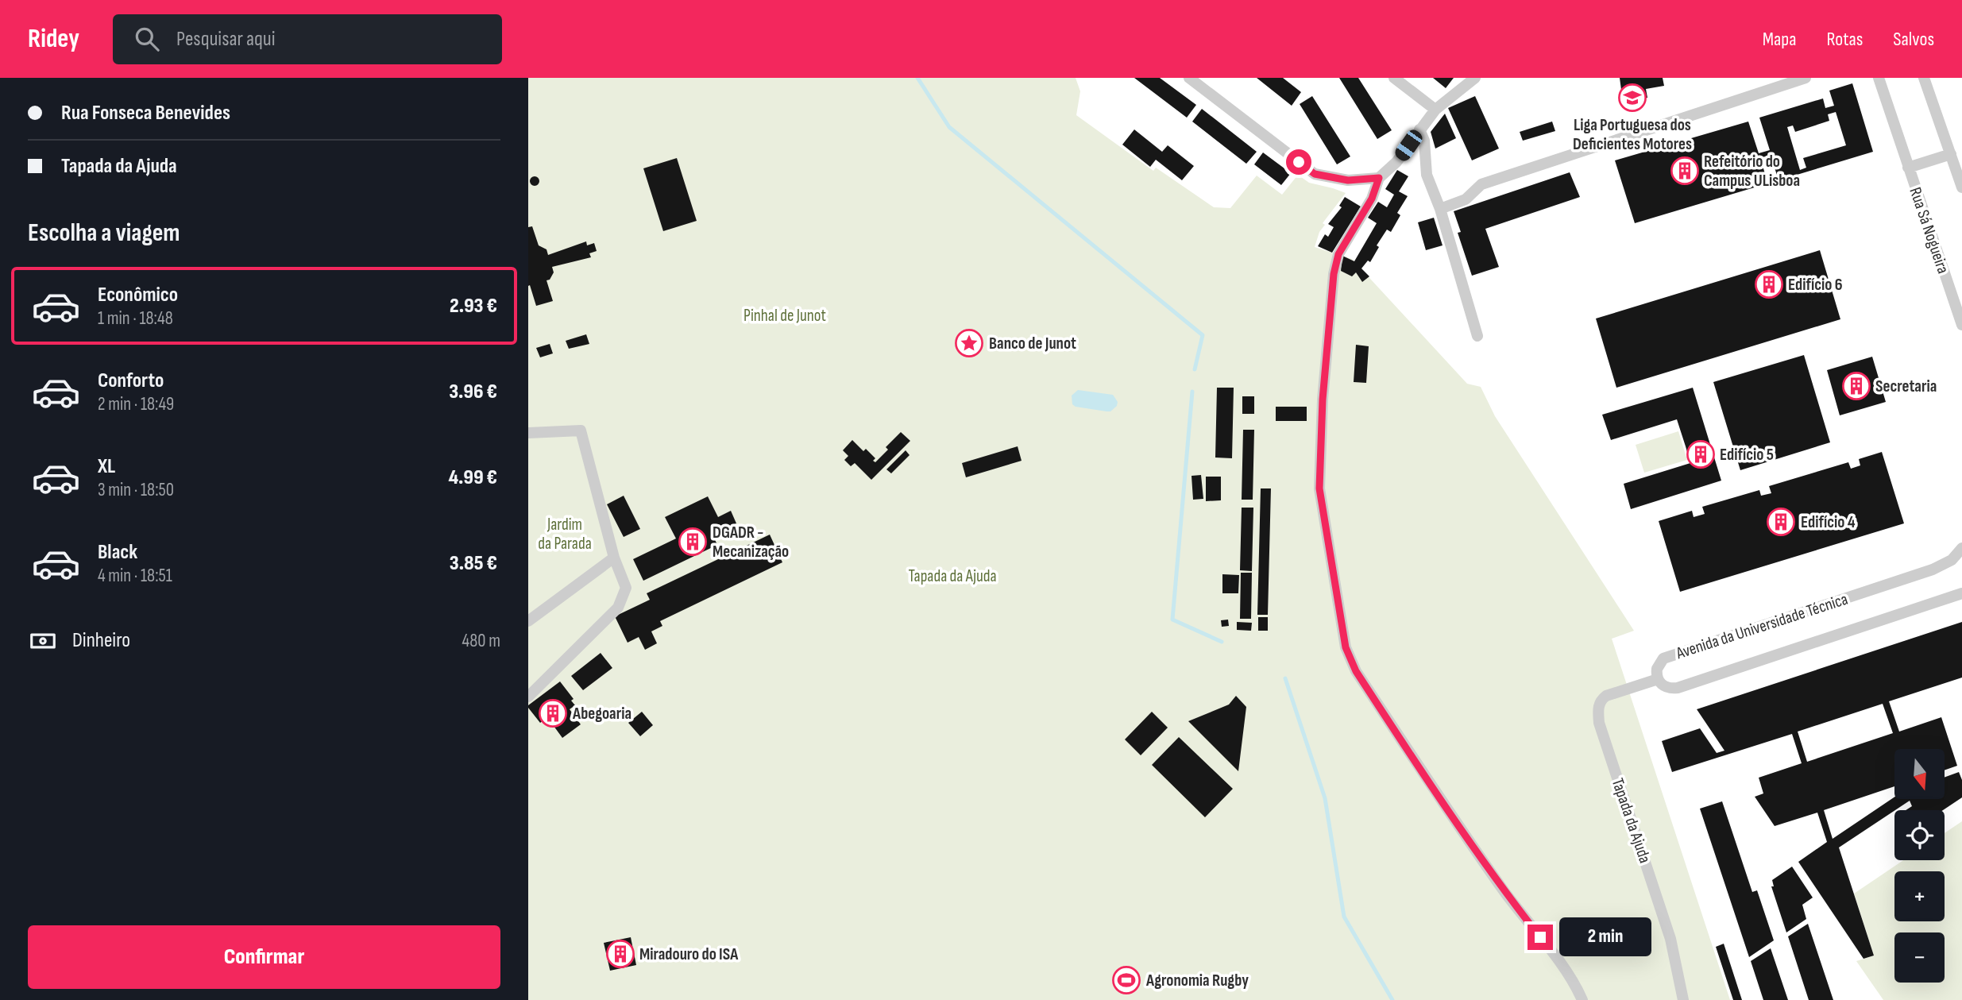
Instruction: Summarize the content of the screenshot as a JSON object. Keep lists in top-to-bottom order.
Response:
{
  "streets": {
    "street": ["Rua Sá Nogueira", "Avenida da Universidade Técnica", "Tapada da Ajuda"]
  },
  "crossings": [
    ["Avenida da Universidade Técnica", "Tapada da Ajuda"]
  ],
  "parks": ["Pinhal de Junot", "Jardim da Parada", "Tapada da Ajuda"],
  "places": {
    "school or university": ["Liga Portuguesa dos Deficientes Motores"],
    "building": [
      "Refeitório do Campus ULisboa",
      "Edifício 6",
      "Secretaria",
      "Edifício 5",
      "Edifício 4",
      "DGADR - Mecanização",
      "Abegoaria",
      "Miradouro do ISA"
    ],
    "place": ["Banco de Junot"],
    "sports": ["Agronomia Rugby"]
  },
  "north": "bottom",
  "page": {
    "header": "Ridey",
    "search": "Pesquisar aqui",
    "nav": ["Mapa", "Rotas", "Salvos"],
    "banner": ["Rua Fonseca Benevides", "Tapada da Ajuda"],
    "heading": "Escolha a viagem",
    "list": [
      {
        "name": "Econômico",
        "note": "1 min · 18:48",
        "value": "2.93 €"
      },
      {
        "name": "Conforto",
        "note": "2 min · 18:49",
        "value": "3.96 €"
      },
      {
        "name": "XL",
        "note": "3 min · 18:50",
        "value": "4.99 €"
      },
      {
        "name": "Black",
        "note": "4 min · 18:51",
        "value": "3.85 €"
      }
    ],
    "pay": ["Dinheiro", "480 m"],
    "map_buttons": ["+", "−"],
    "buttons": "Confirmar",
    "bubble": "2 min"
  }
}
